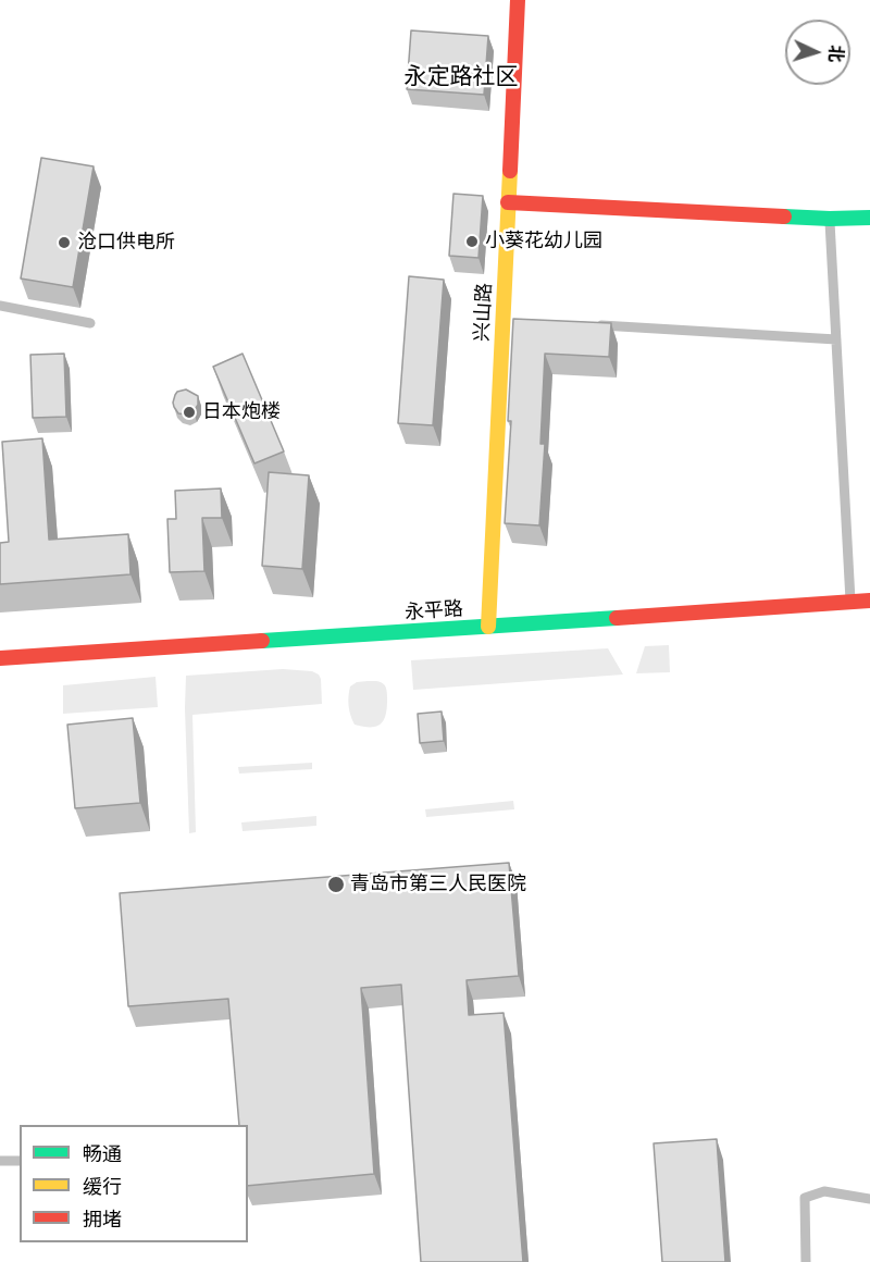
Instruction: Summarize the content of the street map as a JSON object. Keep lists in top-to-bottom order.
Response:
{
  "streets": {
    "street": ["兴山路", "永平路"]
  },
  "crossings": [
    ["兴山路", "永平路"]
  ],
  "districts": ["永定路社区"],
  "places": [
    "小葵花幼儿园",
    "沧口供电所",
    "日本炮楼",
    "青岛市第三人民医院"
  ],
  "legend": ["畅通", "缓行", "拥堵"],
  "north": "right"
}
